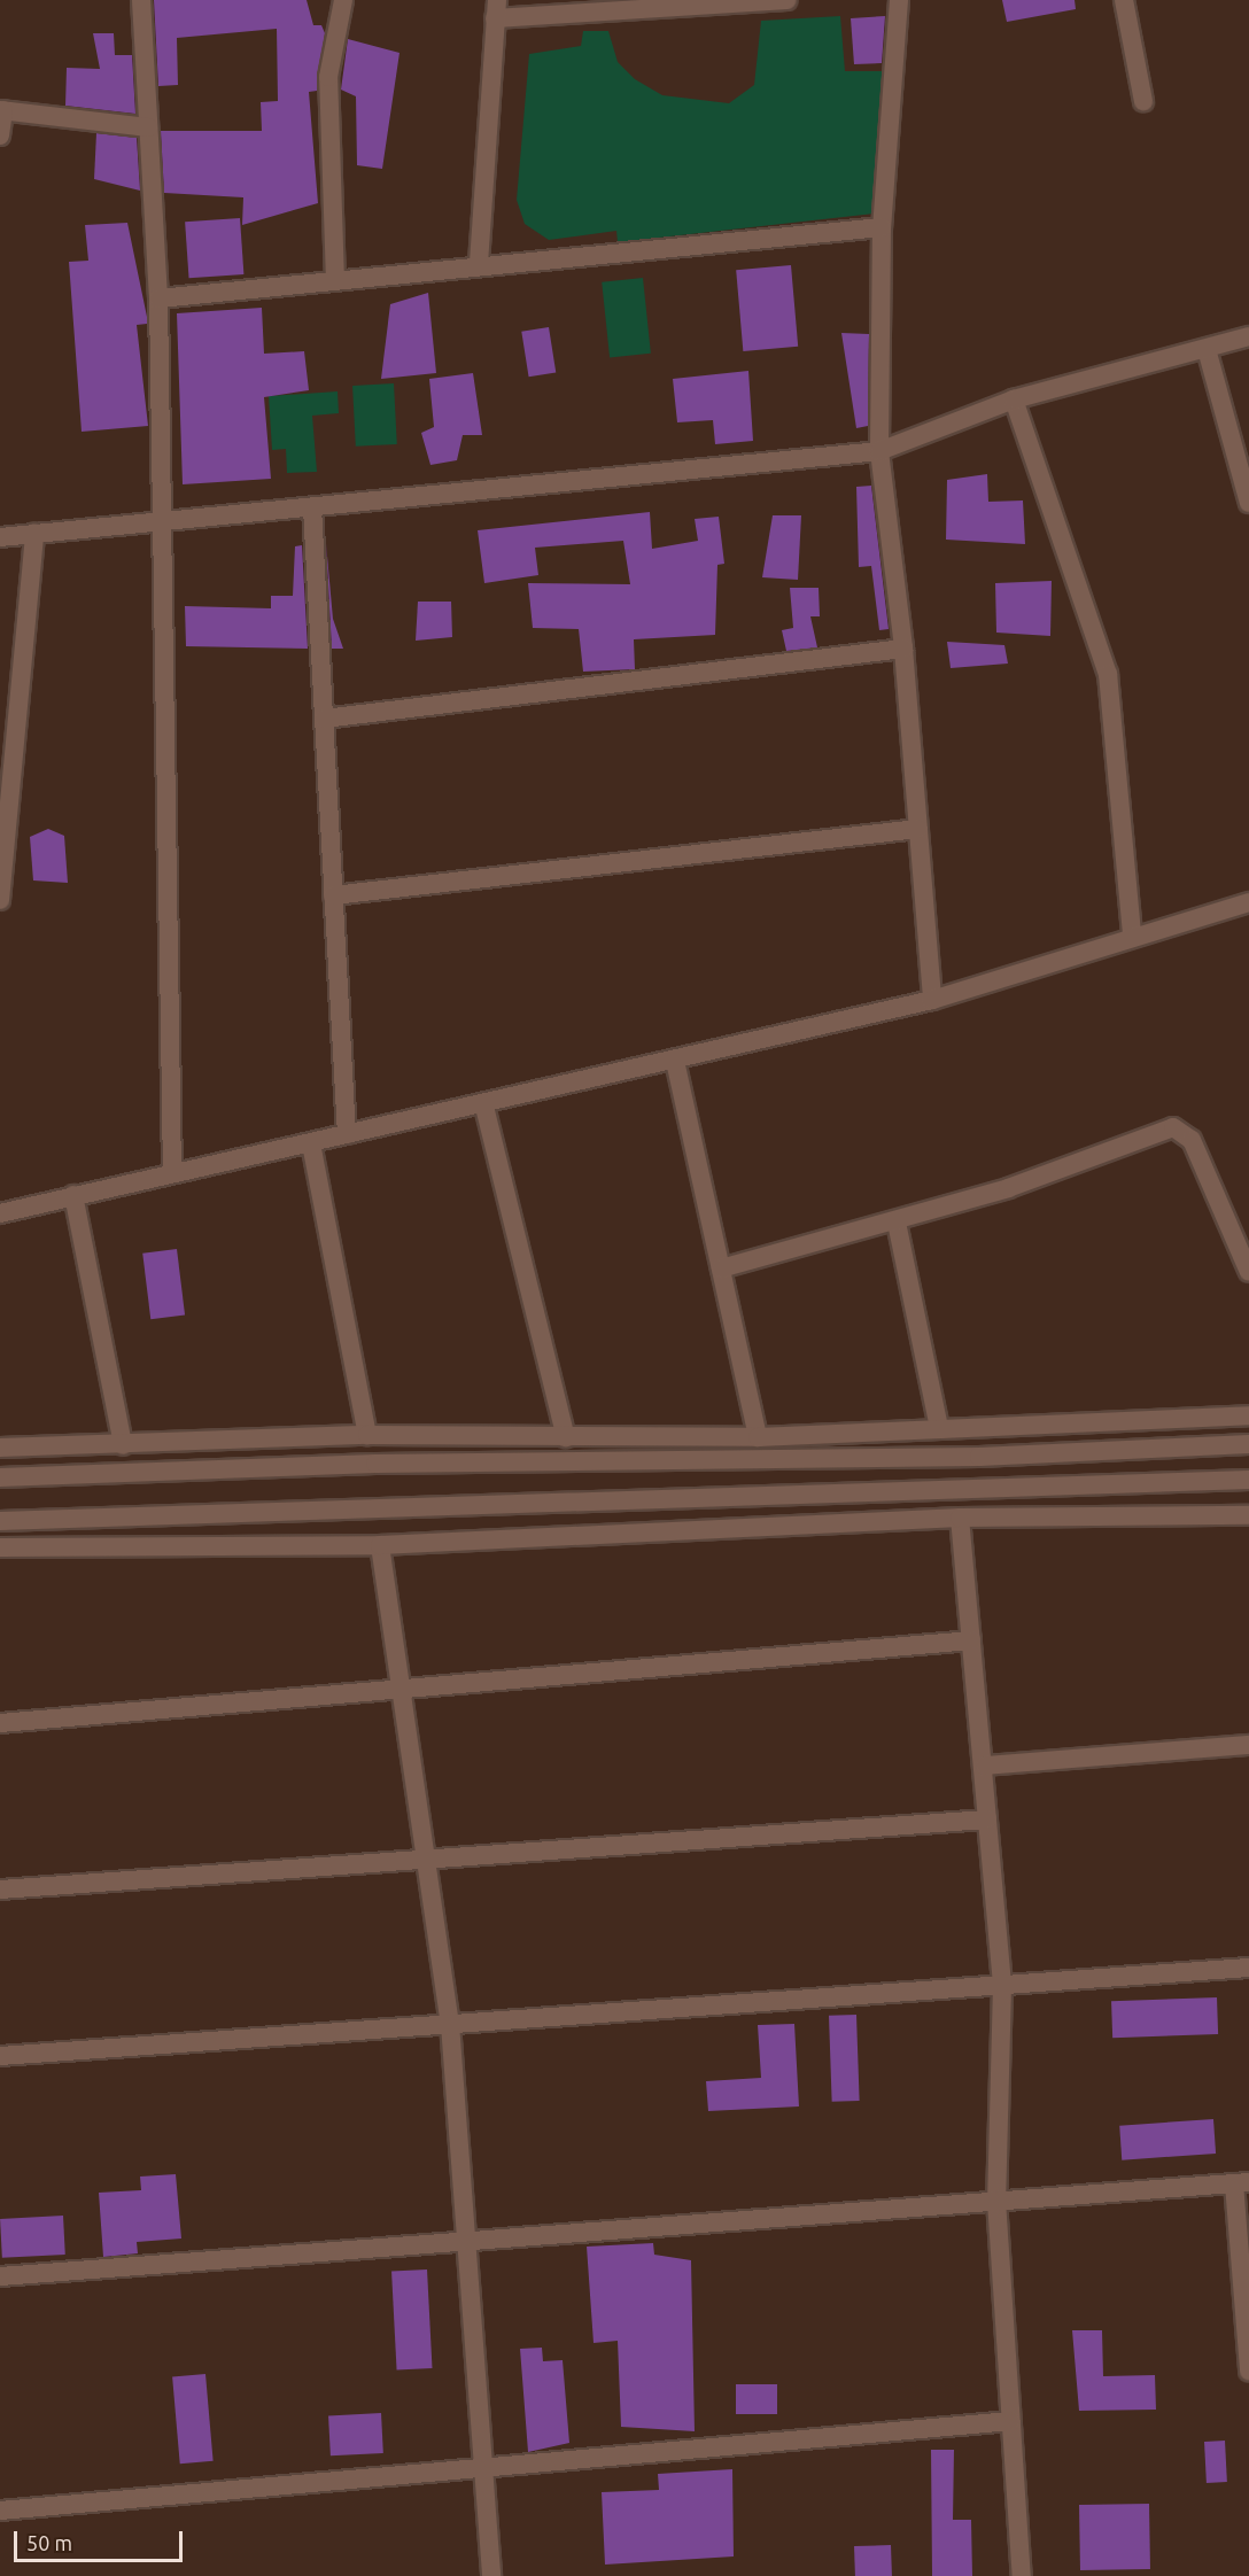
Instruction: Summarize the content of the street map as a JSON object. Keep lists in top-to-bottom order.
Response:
{
  "scale_bar": "50 m"
}
